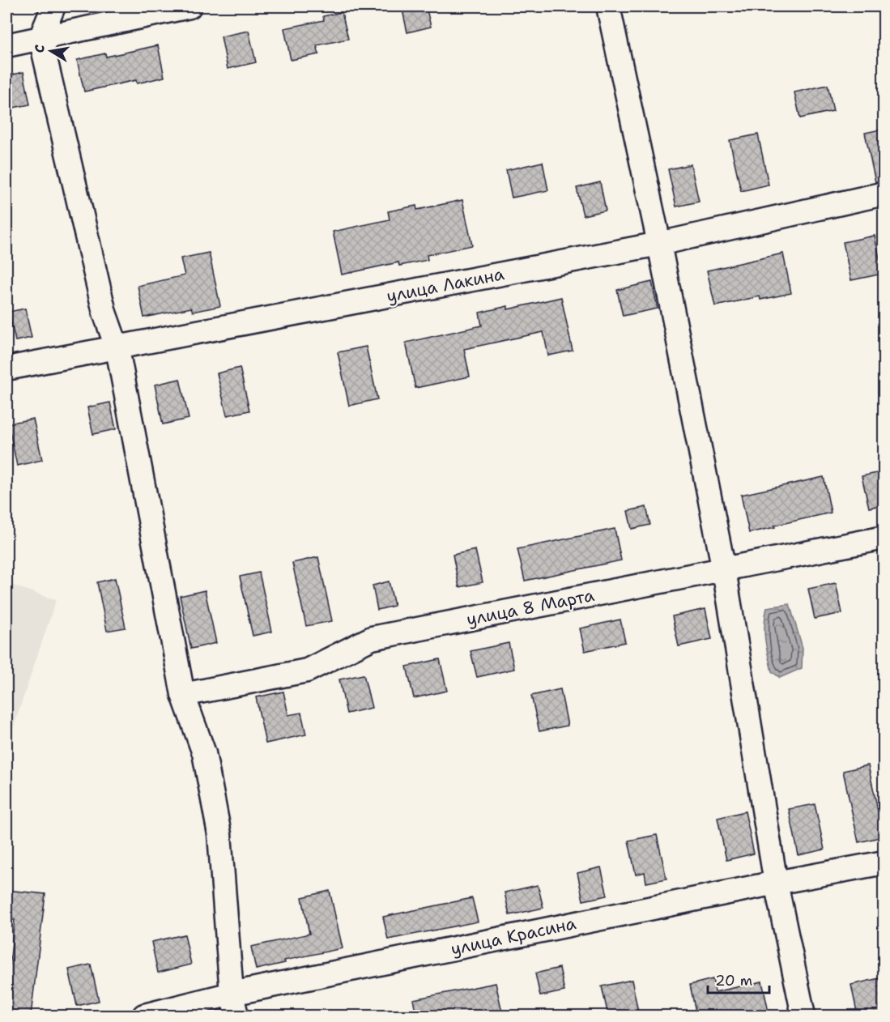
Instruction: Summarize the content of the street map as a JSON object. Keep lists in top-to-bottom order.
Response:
{
  "streets": {
    "street": ["улица Лакина", "улица 8 Марта", "улица Красина"]
  },
  "scale_bar": "20 m",
  "north": "left"
}
